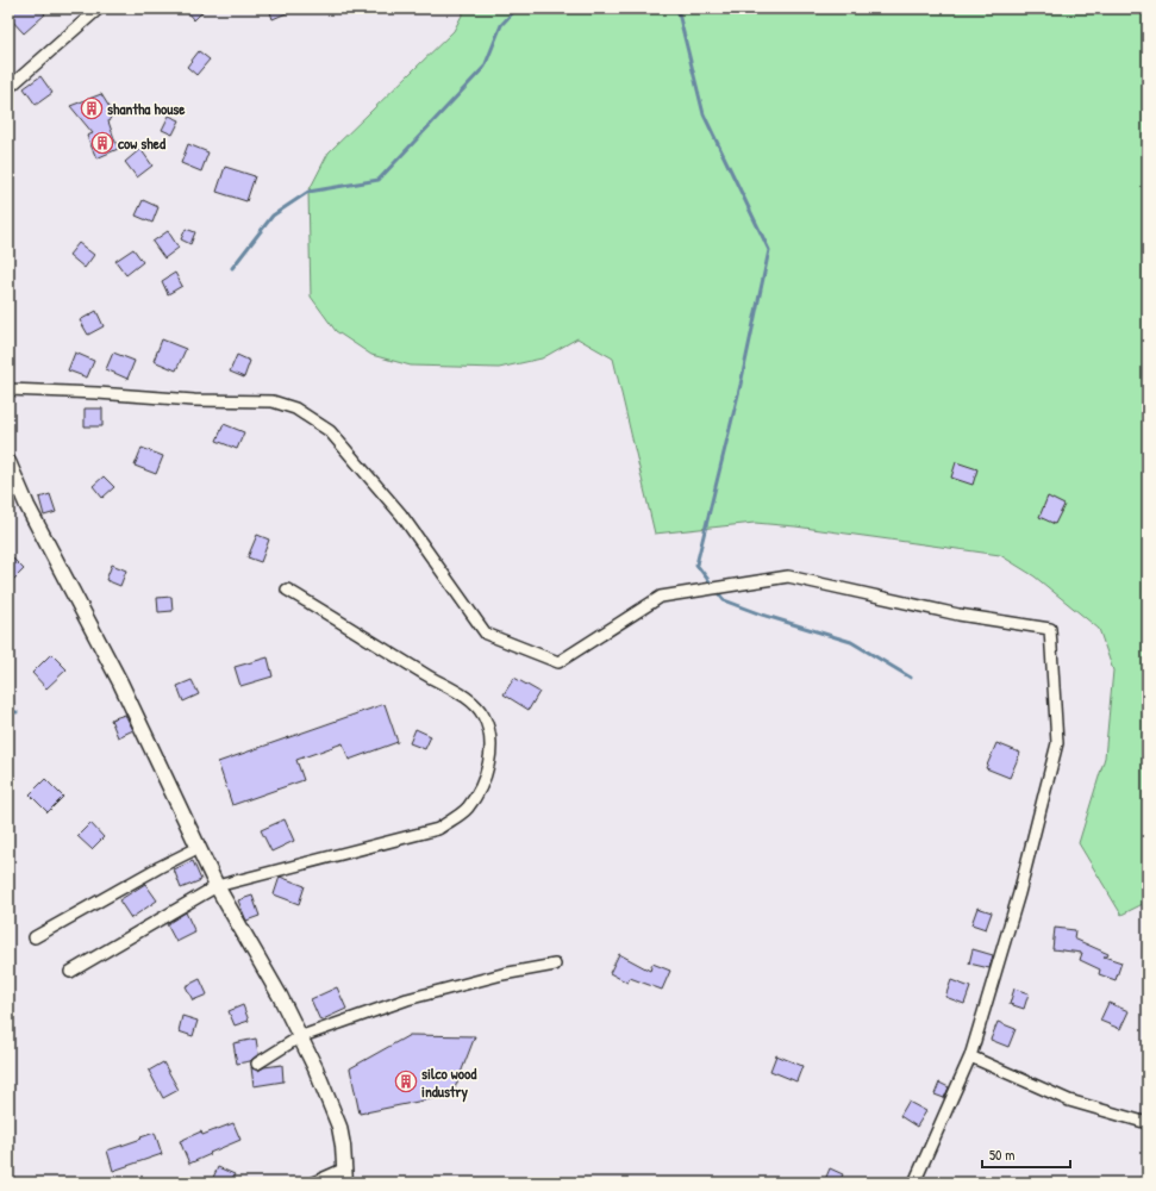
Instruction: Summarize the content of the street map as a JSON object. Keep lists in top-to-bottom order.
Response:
{
  "places": {
    "building": ["shantha house", "cow shed", "silco wood industry"]
  },
  "scale_bar": "50 m"
}
